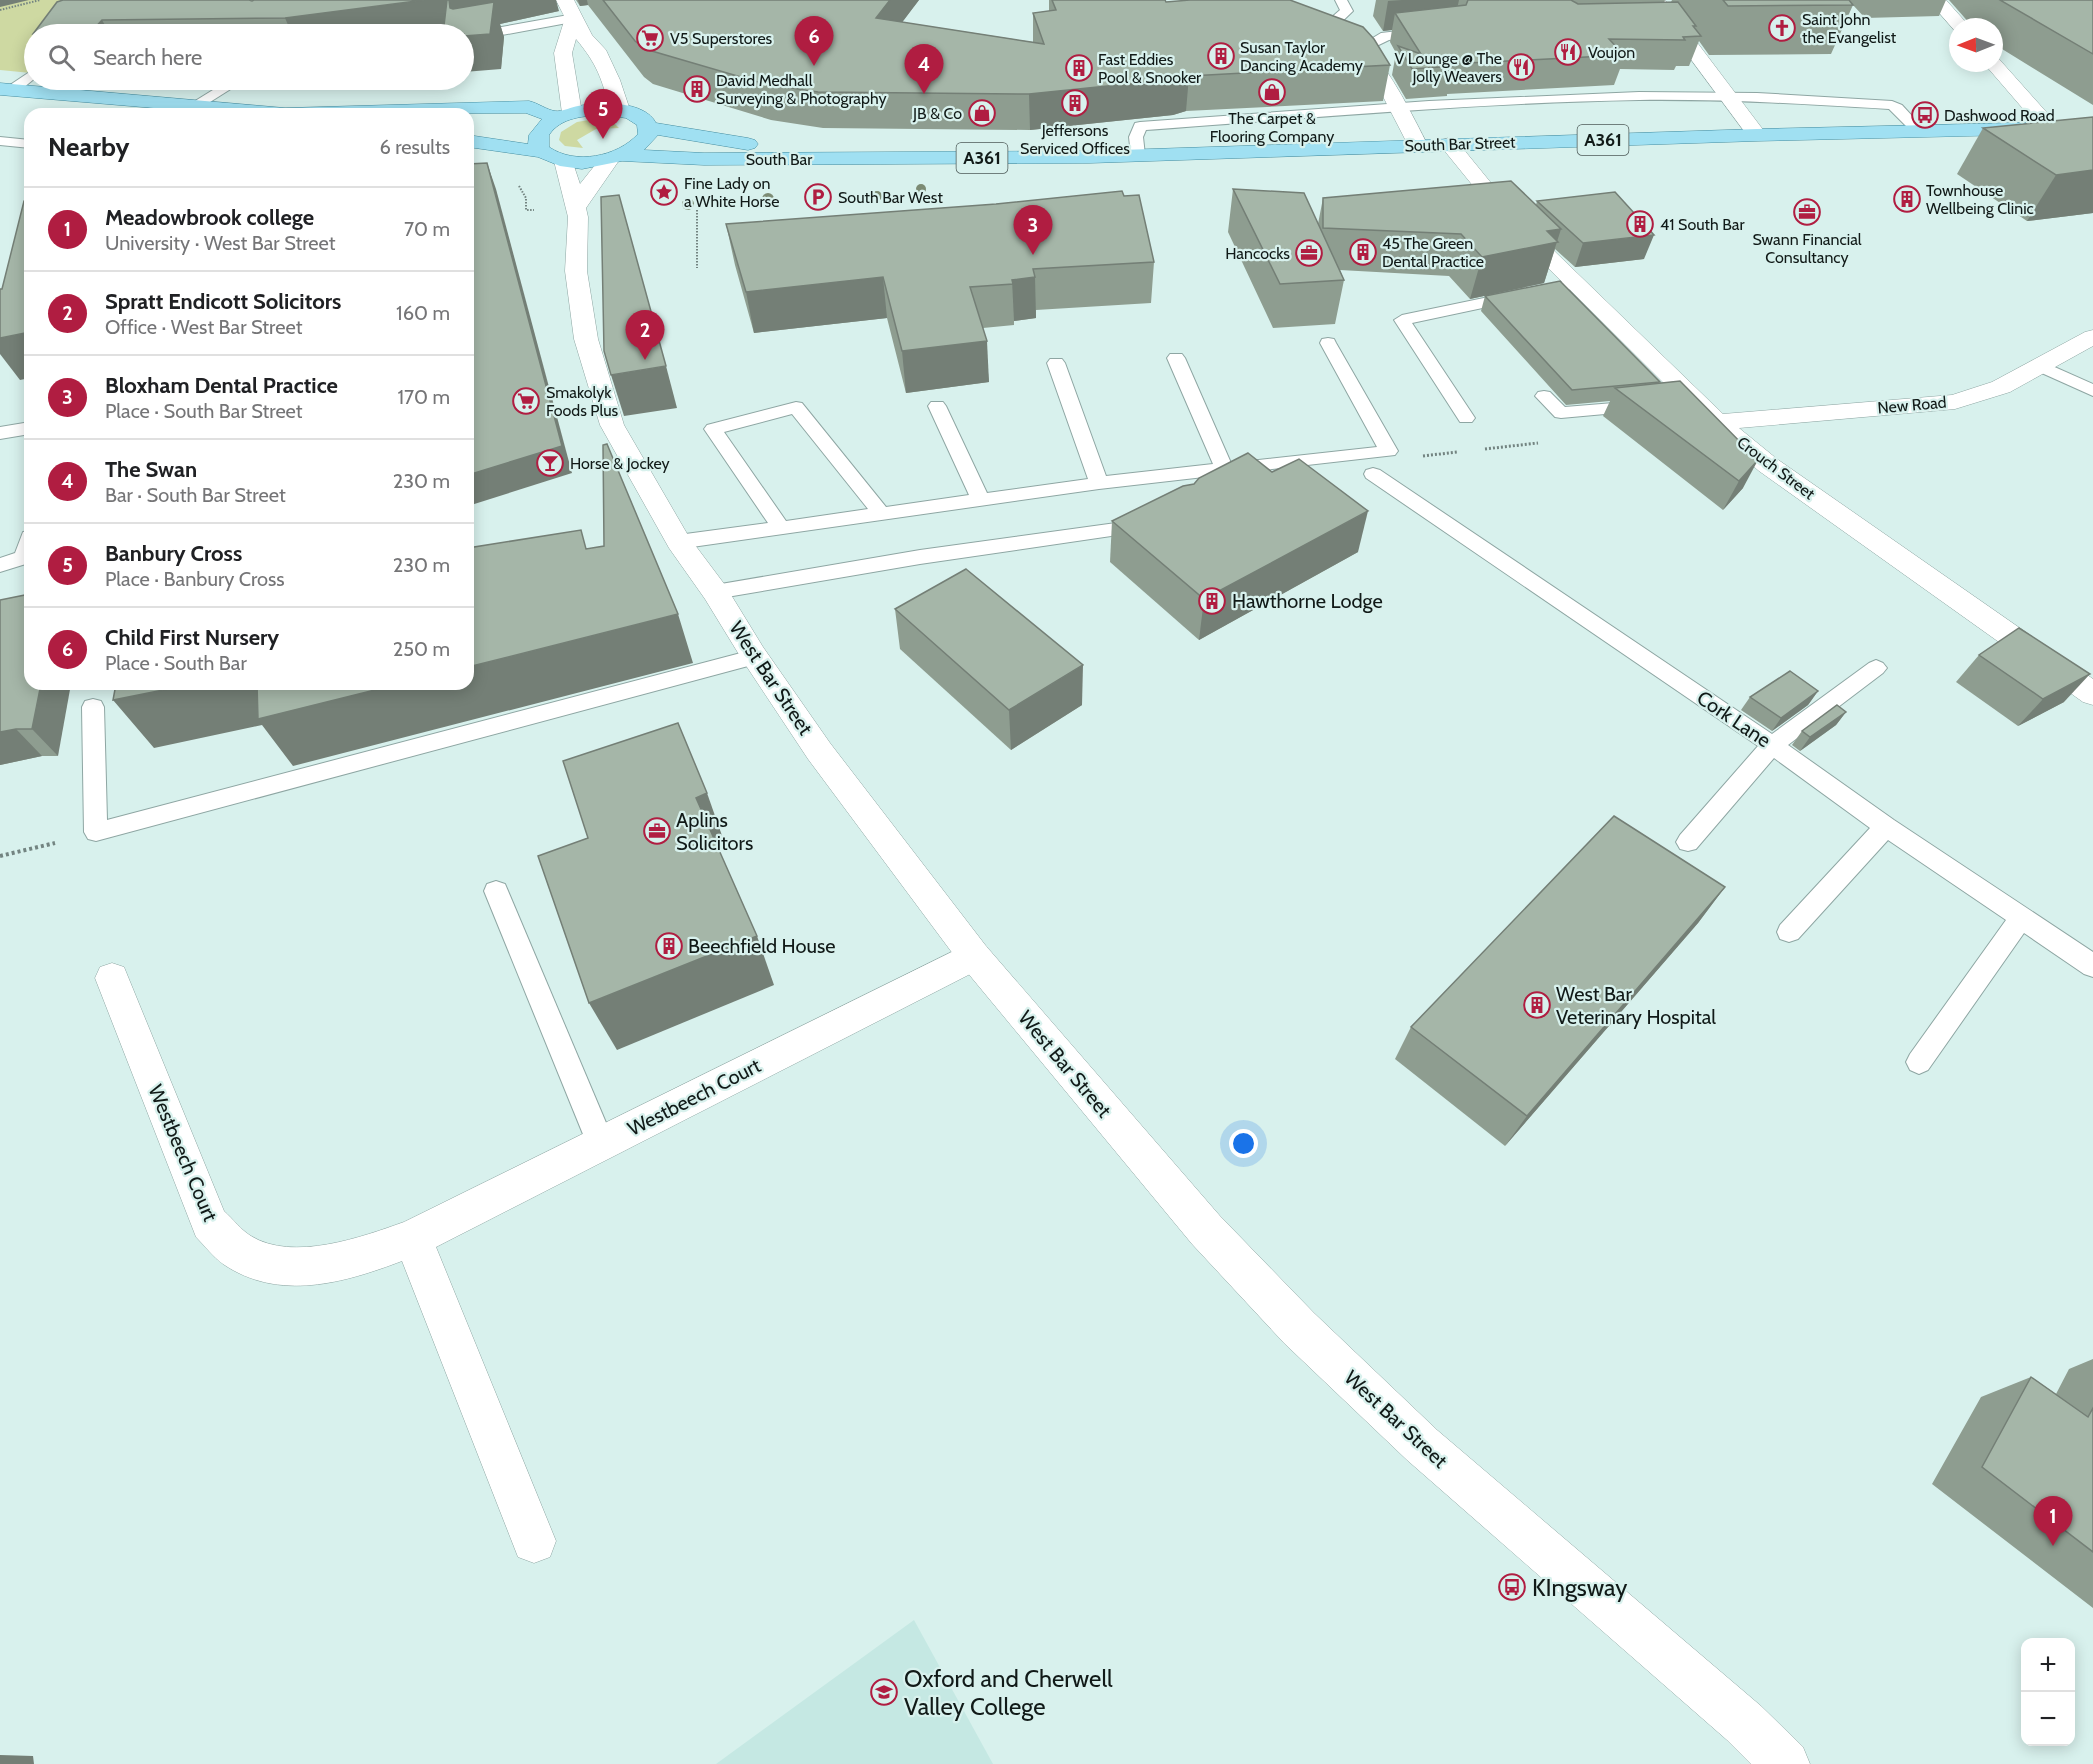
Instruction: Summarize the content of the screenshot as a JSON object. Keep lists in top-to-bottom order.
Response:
{
  "streets": {
    "main road": ["A361", "South Bar Street", "South Bar"],
    "street": [
      "New Road",
      "Crouch Street",
      "West Bar Street",
      "Westbeech Court"
    ],
    "lane": ["Cork Lane"]
  },
  "crossings": [
    ["South Bar Street", "South Bar"],
    ["South Bar Street", "Crouch Street"],
    ["South Bar", "West Bar Street"],
    ["New Road", "Crouch Street"],
    ["West Bar Street", "Westbeech Court"]
  ],
  "places": {
    "church": ["Saint John the Evangelist"],
    "supermarket": ["V5 Superstores", "Smakolyk Foods Plus"],
    "restaurant": ["Voujon", "V Lounge @ The Jolly Weavers"],
    "building": [
      "Susan Taylor Dancing Academy",
      "Fast Eddies Pool & Snooker",
      "David Medhall Surveying & Photography",
      "Jeffersons Serviced Offices",
      "Townhouse Wellbeing Clinic",
      "41 South Bar",
      "45 The Green Dental Practice",
      "Hawthorne Lodge",
      "Beechfield House",
      "West Bar Veterinary Hospital"
    ],
    "shop": ["The Carpet & Flooring Company", "JB & Co"],
    "bus stop": ["Dashwood Road", "KIngsway"],
    "place": ["Fine Lady on a White Horse"],
    "parking": ["South Bar West"],
    "office": ["Swann Financial Consultancy", "Hancocks", "Aplins Solicitors"],
    "bar": ["Horse & Jockey"],
    "school or university": ["Oxford and Cherwell Valley College"]
  },
  "north": "left",
  "page": {
    "pins": [
      "6",
      "4",
      "5",
      "3",
      "2",
      "1"
    ],
    "search": "Search here",
    "heading": ["Nearby", "6 results"],
    "list": [
      {
        "mark": "1",
        "name": "Meadowbrook college",
        "note": "University · West Bar Street",
        "value": "70 m"
      },
      {
        "mark": "2",
        "name": "Spratt Endicott Solicitors",
        "note": "Office · West Bar Street",
        "value": "160 m"
      },
      {
        "mark": "3",
        "name": "Bloxham Dental Practice",
        "note": "Place · South Bar Street",
        "value": "170 m"
      },
      {
        "mark": "4",
        "name": "The Swan",
        "note": "Bar · South Bar Street",
        "value": "230 m"
      },
      {
        "mark": "5",
        "name": "Banbury Cross",
        "note": "Place · Banbury Cross",
        "value": "230 m"
      },
      {
        "mark": "6",
        "name": "Child First Nursery",
        "note": "Place · South Bar",
        "value": "250 m"
      }
    ],
    "map_buttons": ["+", "−"]
  }
}
